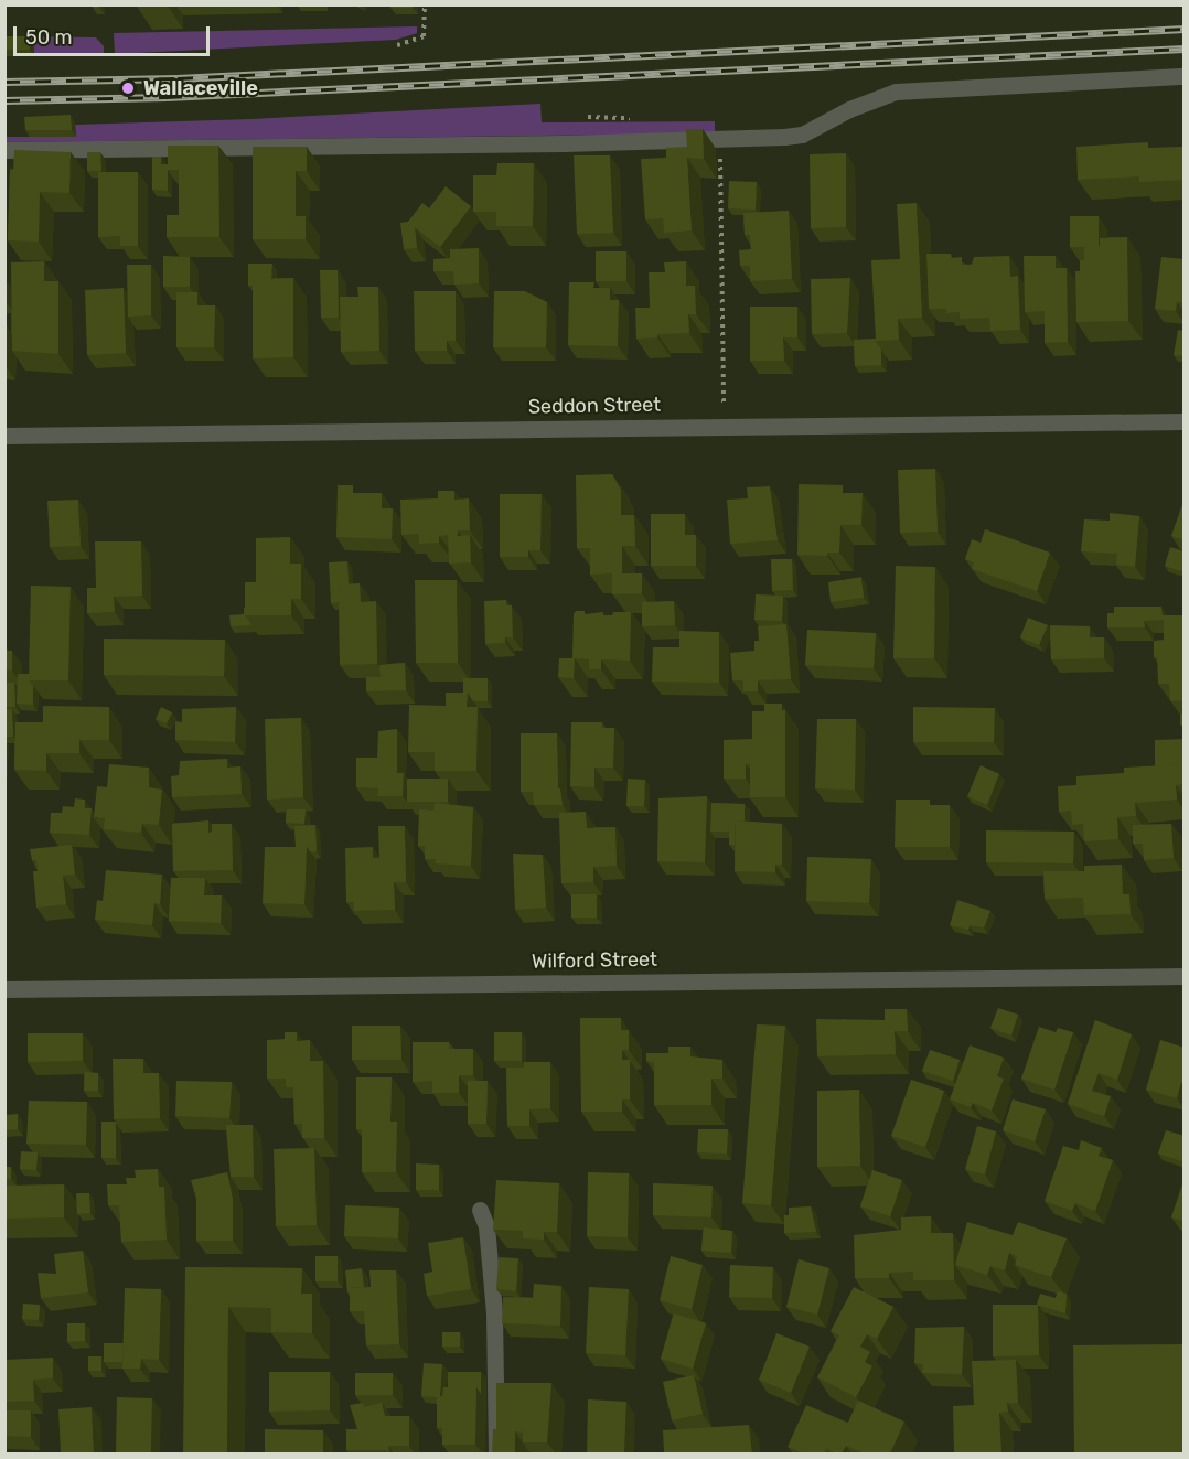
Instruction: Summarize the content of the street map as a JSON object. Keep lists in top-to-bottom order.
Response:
{
  "streets": {
    "street": ["Seddon Street", "Wilford Street"]
  },
  "places": ["Wallaceville"],
  "scale_bar": "50 m"
}
